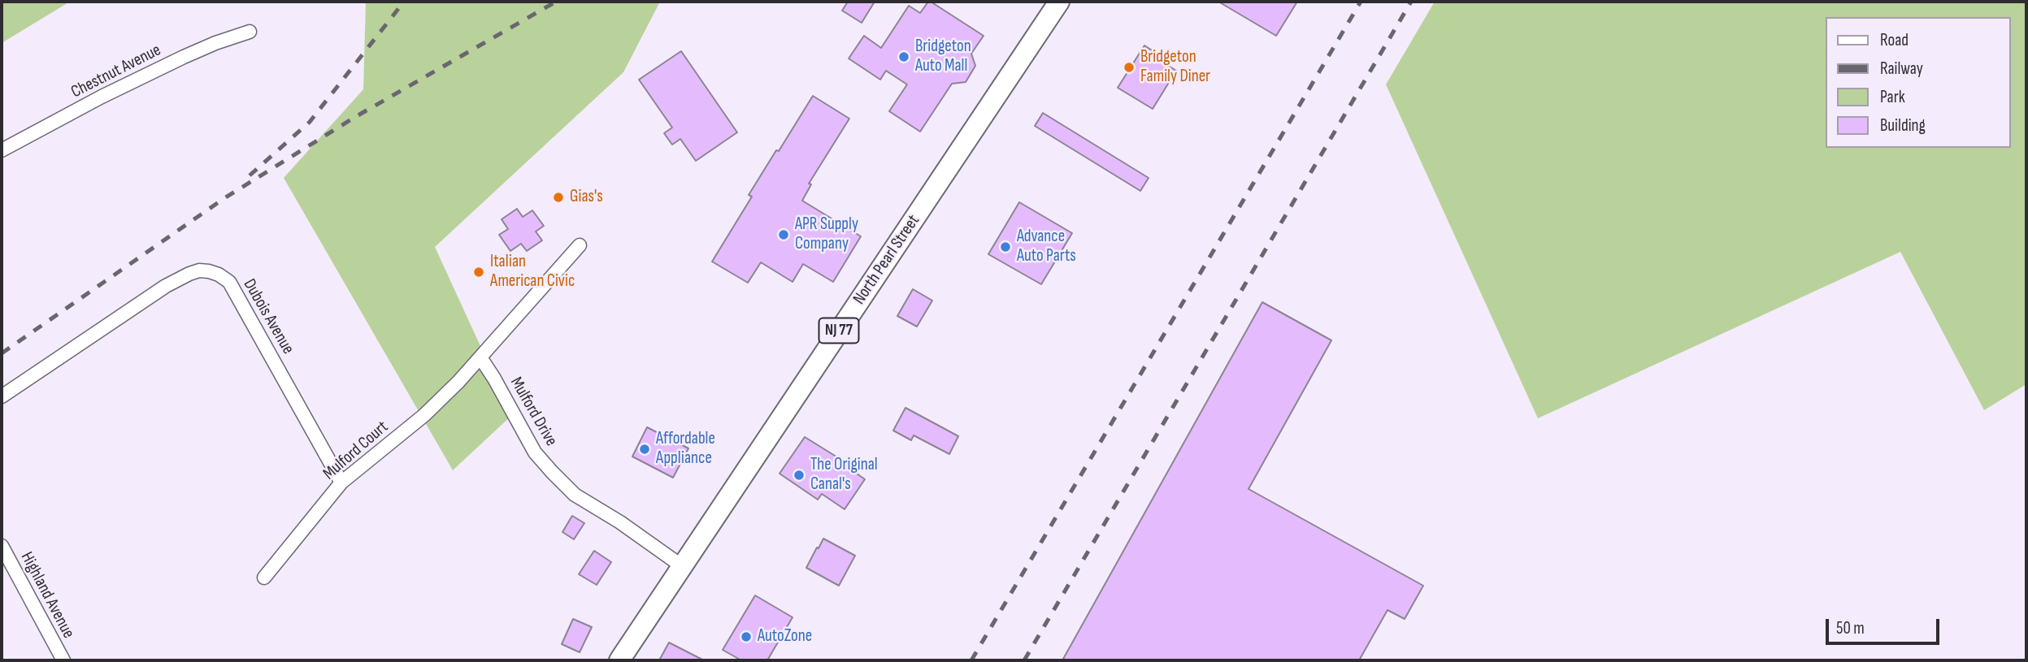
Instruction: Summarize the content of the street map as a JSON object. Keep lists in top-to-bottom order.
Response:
{
  "streets": {
    "main road": ["North Pearl Street", "NJ 77"],
    "street": [
      "Chestnut Avenue",
      "Dubois Avenue",
      "Mulford Drive",
      "Mulford Court",
      "Highland Avenue"
    ]
  },
  "crossings": [
    ["North Pearl Street", "Mulford Drive"],
    ["Dubois Avenue", "Mulford Court"],
    ["Mulford Drive", "Mulford Court"]
  ],
  "places": [
    "Bridgeton Auto Mall",
    "Bridgeton Family Diner",
    "Gias's",
    "APR Supply Company",
    "Advance Auto Parts",
    "Italian American Civic",
    "Affordable Appliance",
    "The Original Canal's",
    "AutoZone"
  ],
  "legend": [
    "Road",
    "Railway",
    "Park",
    "Building"
  ],
  "scale_bar": "50 m"
}
